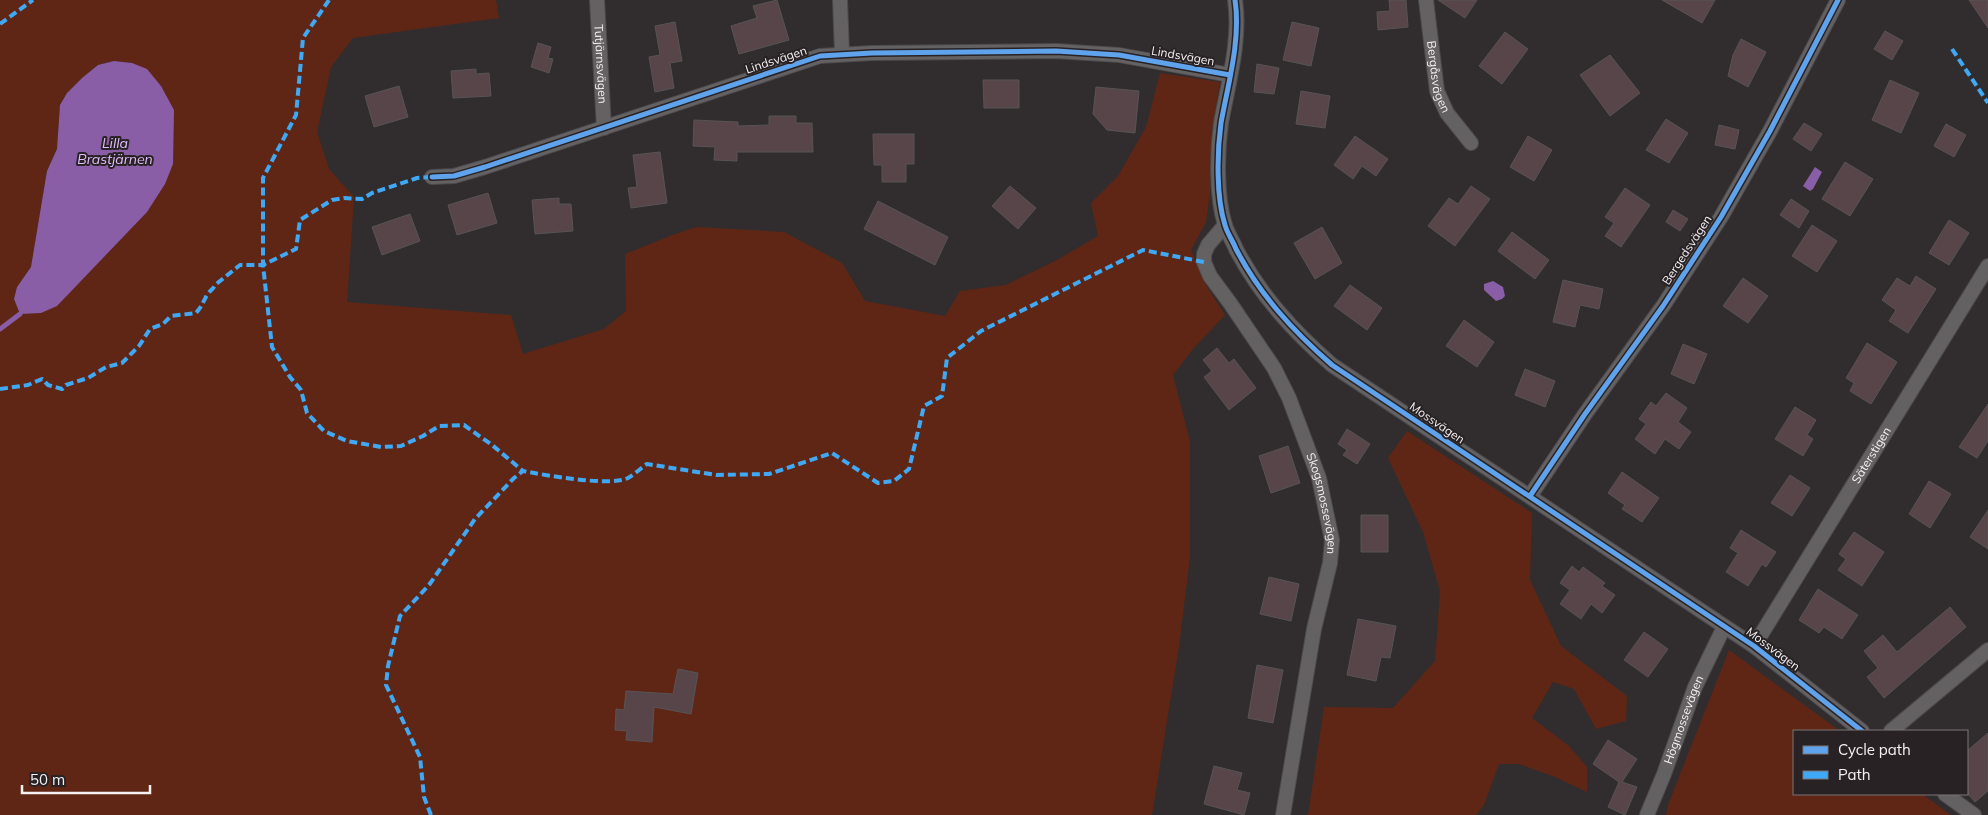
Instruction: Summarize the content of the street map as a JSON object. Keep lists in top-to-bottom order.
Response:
{
  "streets": {
    "street": [
      "Lindsvägen",
      "Tutjärnsvägen",
      "Bergåsvägen",
      "Bergedsvägen",
      "Mossvägen",
      "Säterstigen",
      "Skogsmossevägen",
      "Högmossevägen"
    ]
  },
  "crossings": [
    ["Lindsvägen", "Tutjärnsvägen"],
    ["Lindsvägen", "Mossvägen"],
    ["Bergedsvägen", "Mossvägen"],
    ["Mossvägen", "Säterstigen"],
    ["Mossvägen", "Skogsmossevägen"],
    ["Mossvägen", "Högmossevägen"]
  ],
  "water": ["Lilla Brastjärnen"],
  "legend": ["Cycle path", "Path"],
  "scale_bar": "50 m"
}
